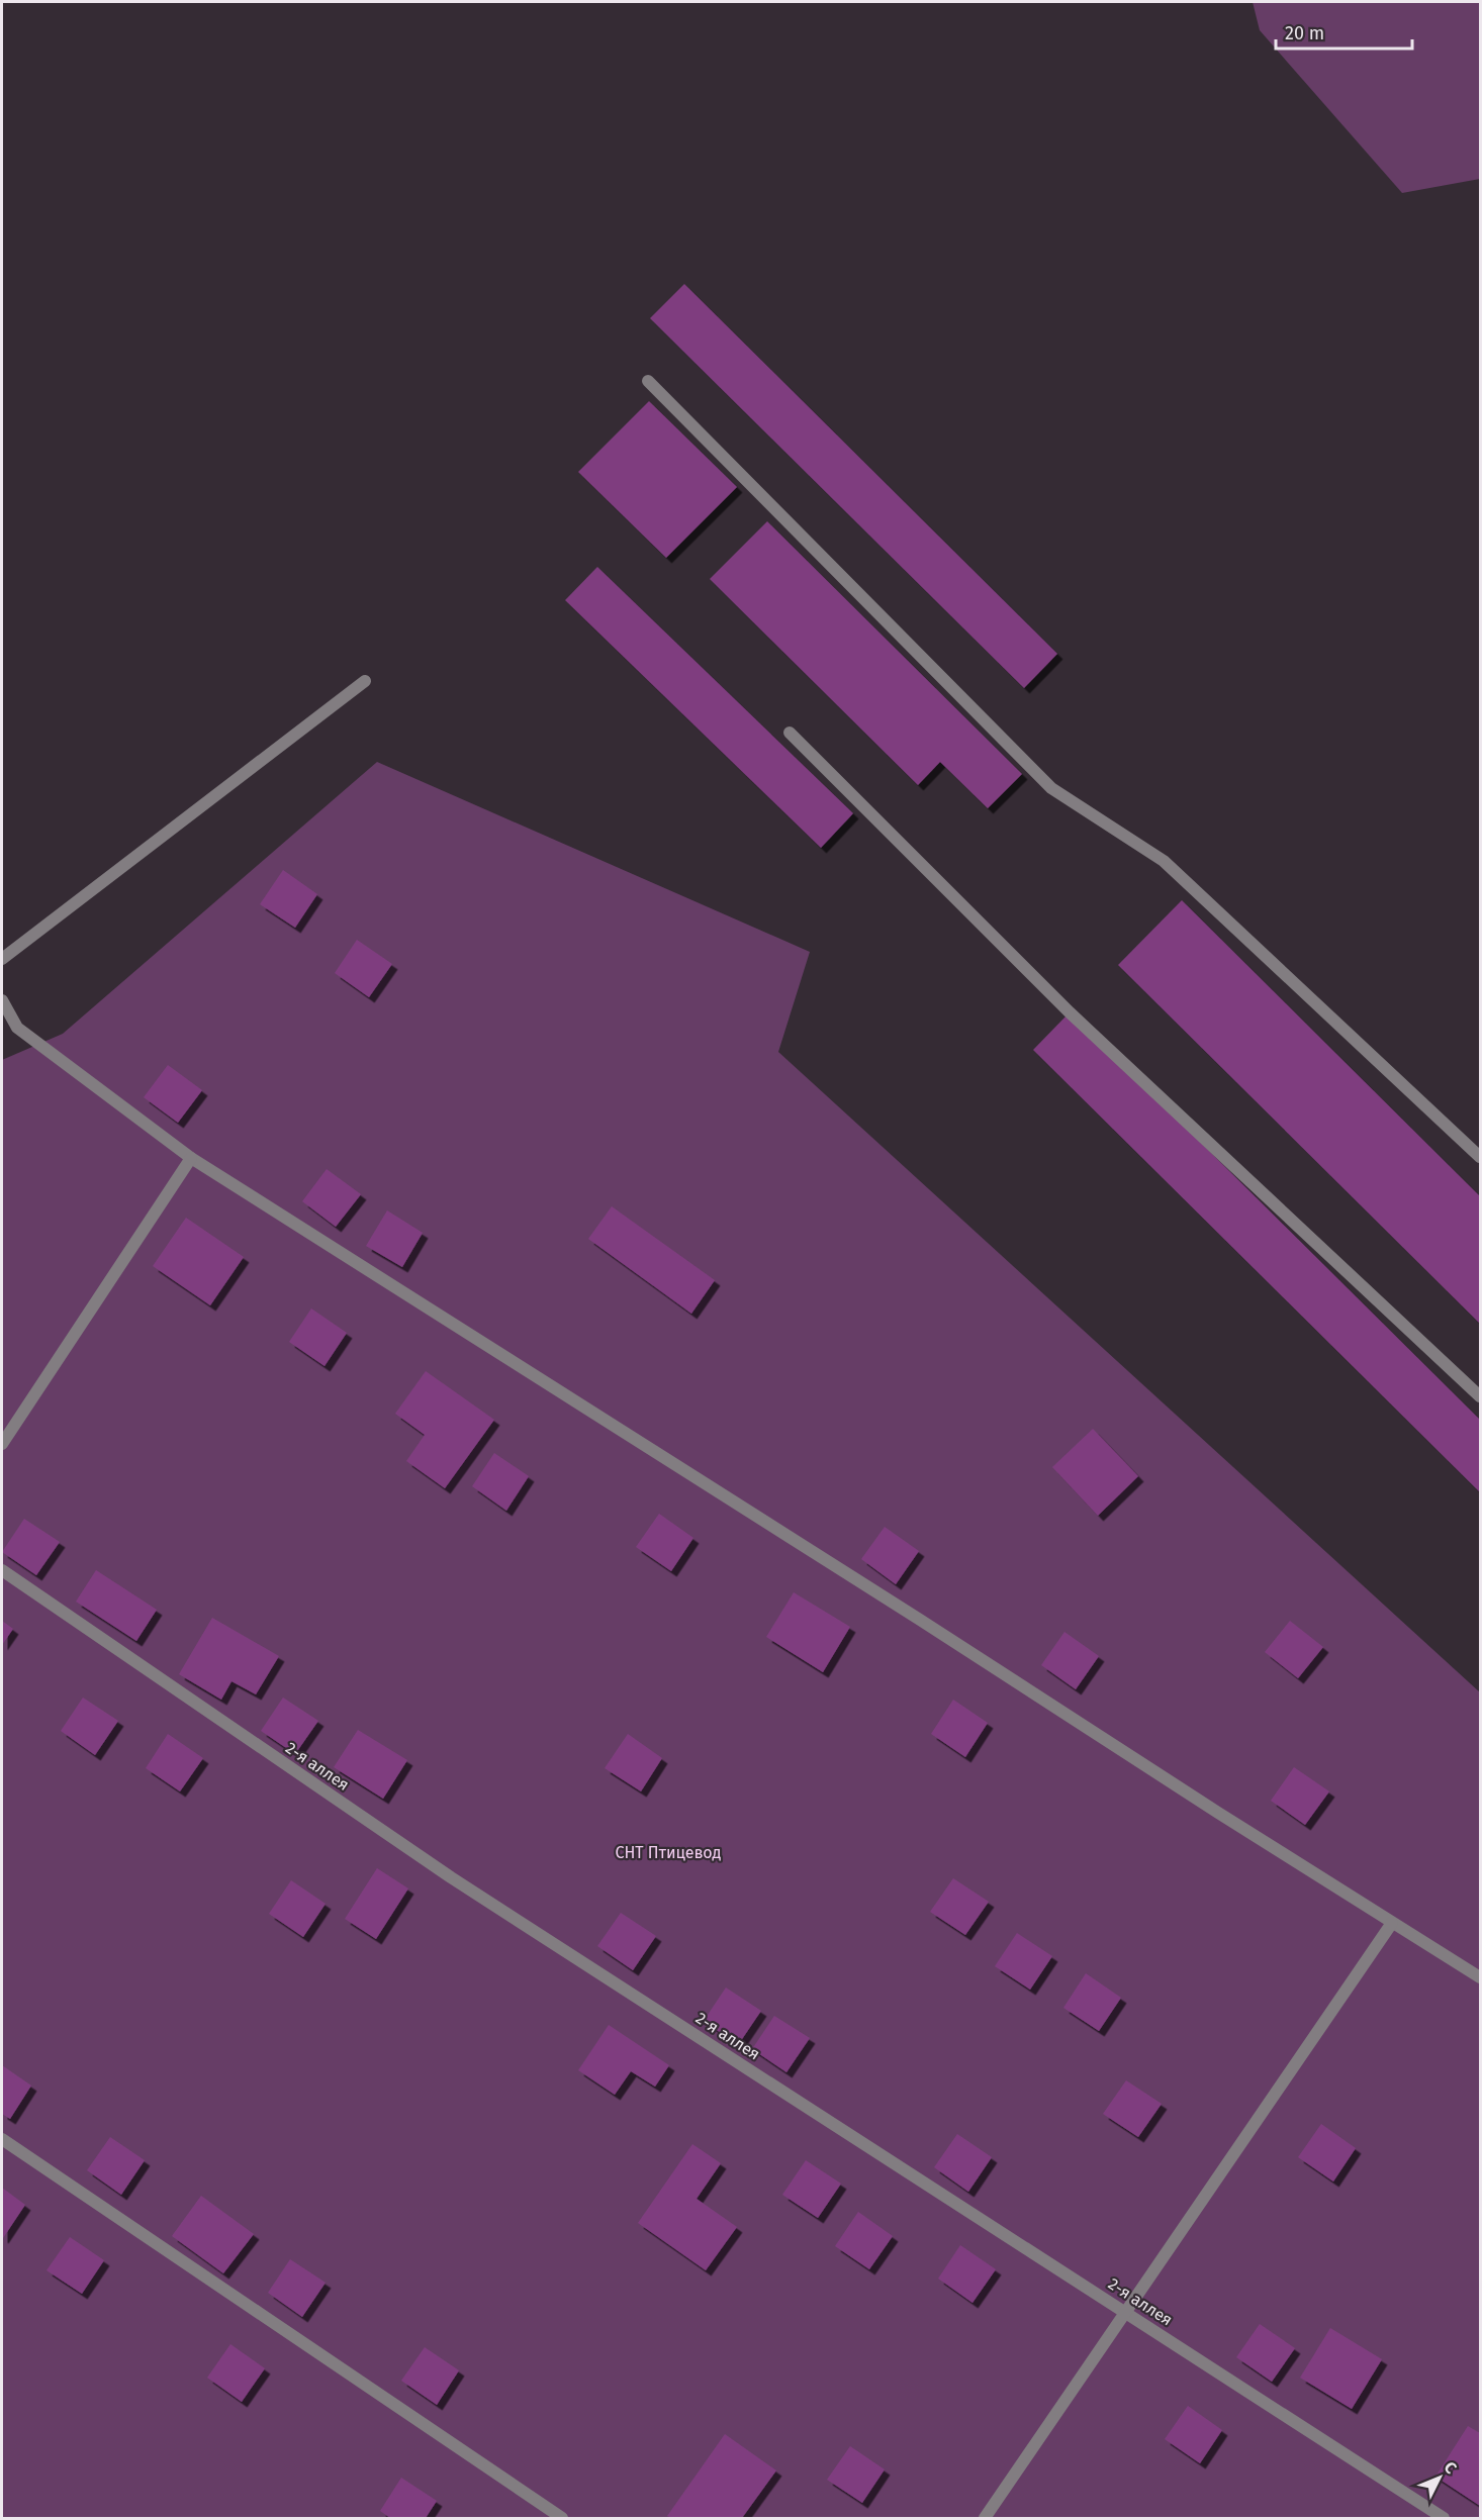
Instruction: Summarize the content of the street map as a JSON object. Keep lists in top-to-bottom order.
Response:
{
  "streets": {
    "lane": ["2-я аллея"]
  },
  "parks": ["СНТ Птицевод"],
  "scale_bar": "20 m",
  "north": "top right"
}
